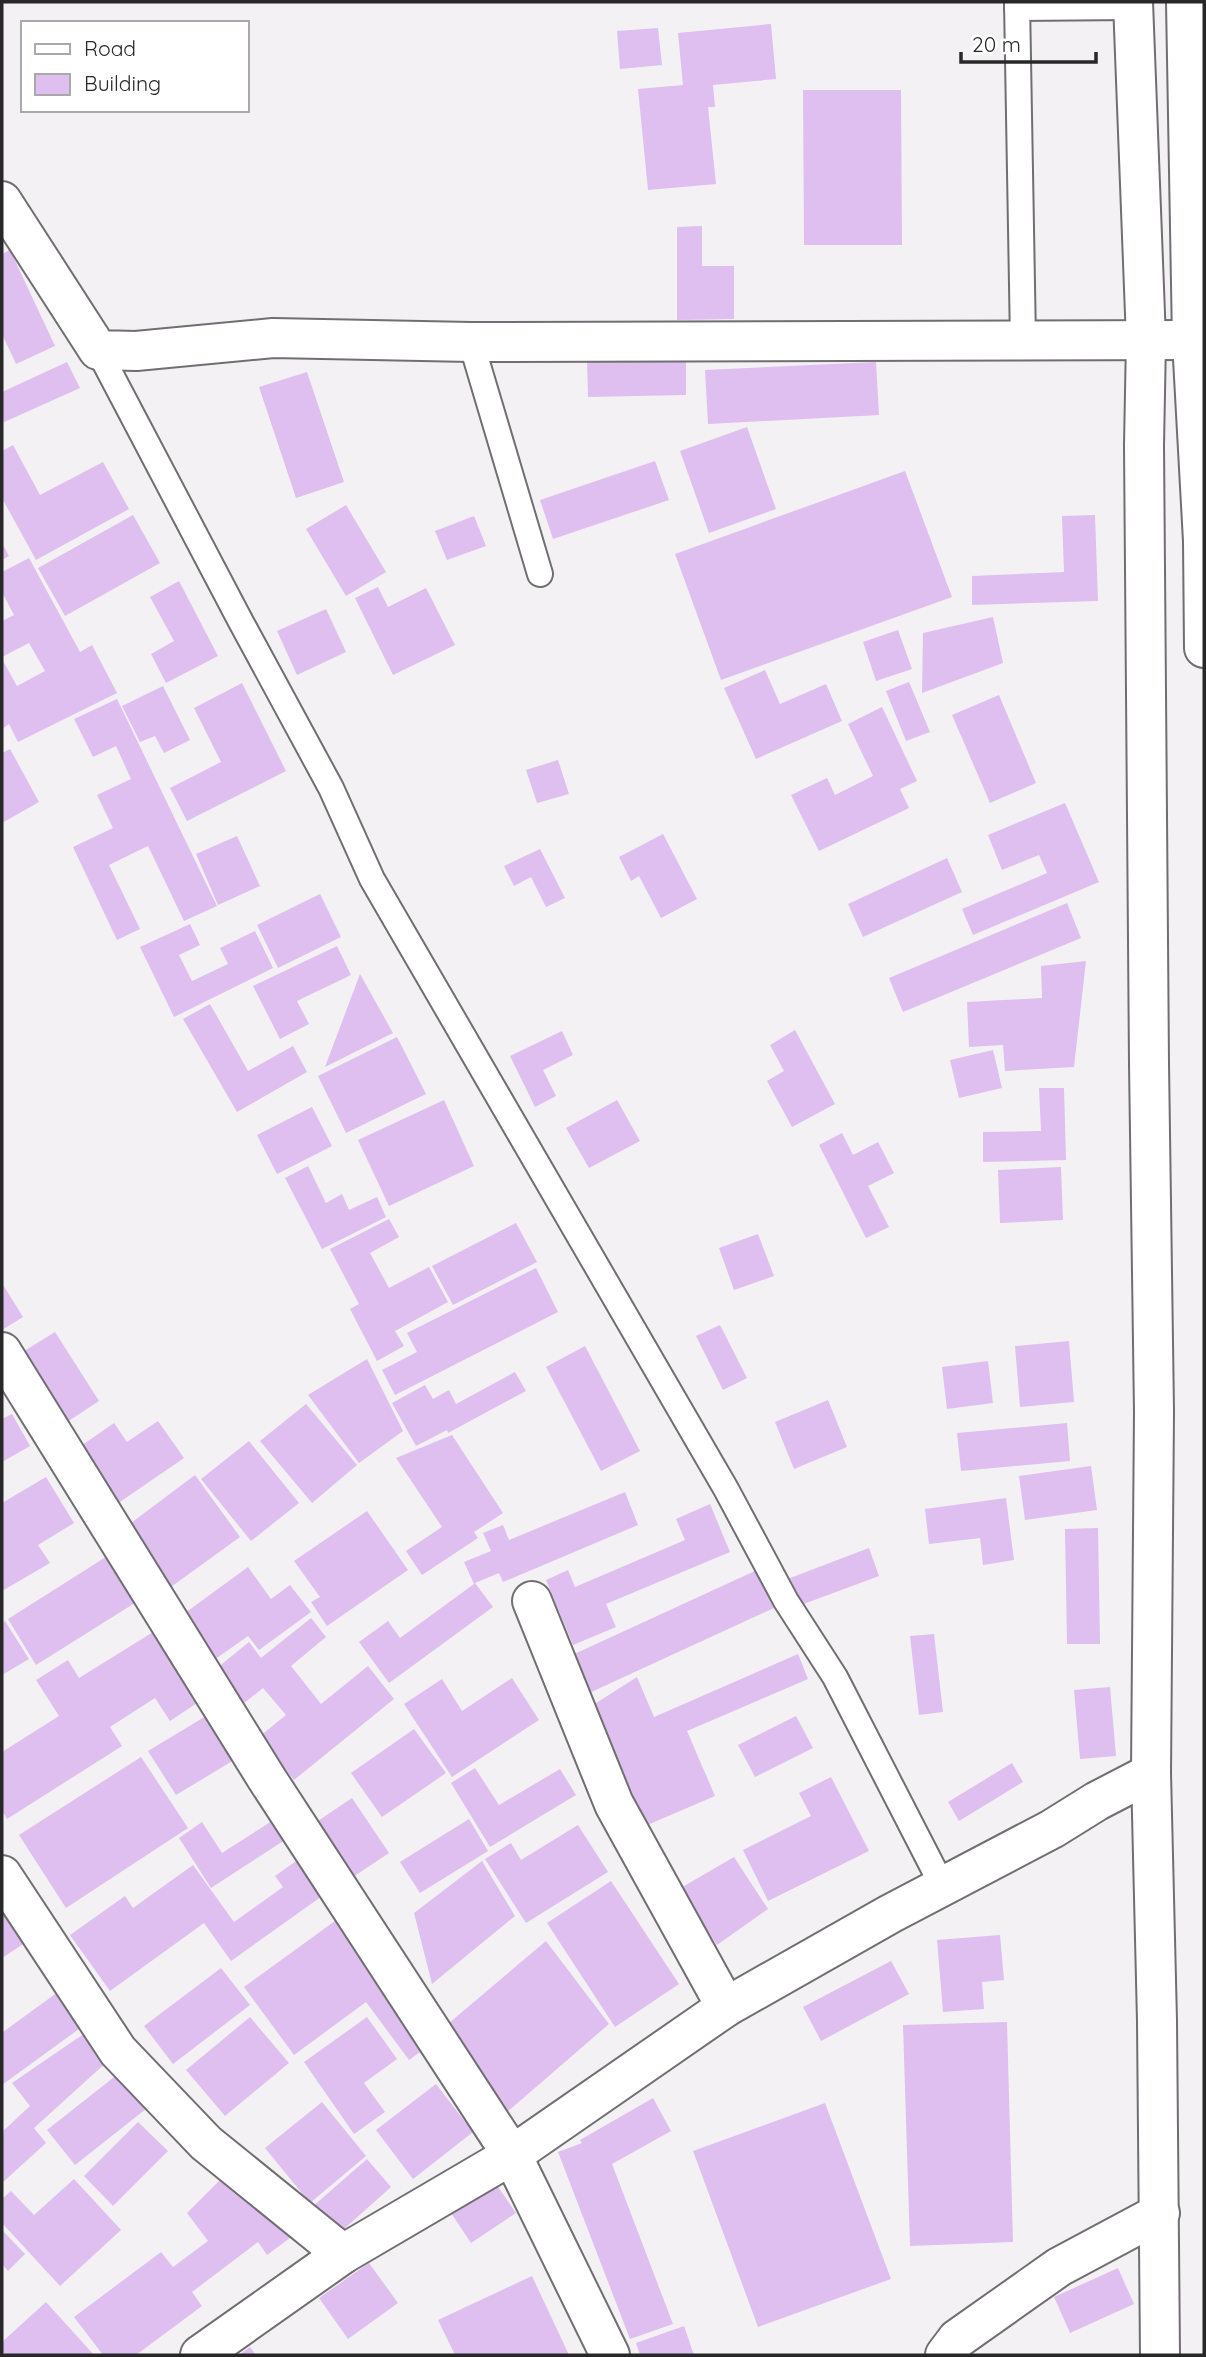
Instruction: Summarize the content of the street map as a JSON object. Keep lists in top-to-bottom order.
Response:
{
  "legend": ["Road", "Building"],
  "scale_bar": "20 m"
}
